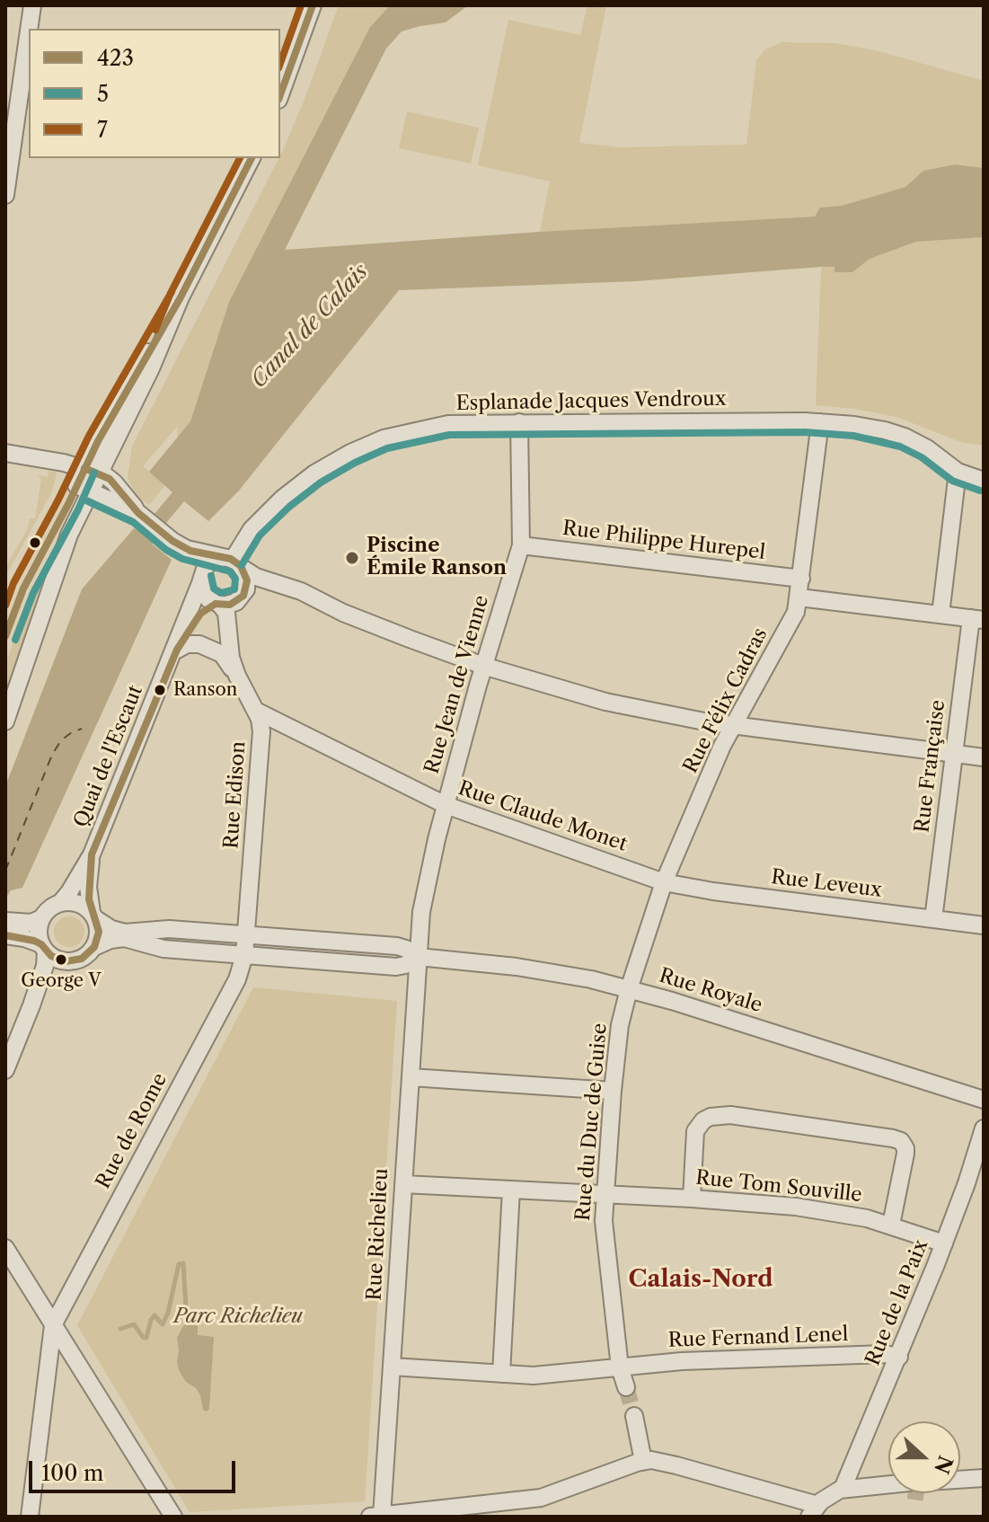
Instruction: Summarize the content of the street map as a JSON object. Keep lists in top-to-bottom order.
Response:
{
  "streets": {
    "street": [
      "Esplanade Jacques Vendroux",
      "Rue Philippe Hurepel",
      "Rue Jean de Vienne",
      "Rue Félix Cadras",
      "Quai de l'Escaut",
      "Rue Française",
      "Rue Edison",
      "Rue Claude Monet",
      "Rue Leveux",
      "Rue Royale",
      "Rue du Duc de Guise",
      "Rue de Rome",
      "Rue Tom Souville",
      "Rue Richelieu",
      "Rue de la Paix",
      "Rue Fernand Lenel"
    ]
  },
  "crossings": [
    ["Esplanade Jacques Vendroux", "Rue Jean de Vienne"],
    ["Esplanade Jacques Vendroux", "Rue Félix Cadras"],
    ["Esplanade Jacques Vendroux", "Quai de l'Escaut"],
    ["Esplanade Jacques Vendroux", "Rue Edison"],
    ["Rue Philippe Hurepel", "Rue Jean de Vienne"],
    ["Rue Philippe Hurepel", "Rue Félix Cadras"],
    ["Rue Jean de Vienne", "Rue Claude Monet"],
    ["Rue Jean de Vienne", "Rue Royale"],
    ["Rue Jean de Vienne", "Rue Richelieu"],
    ["Rue Félix Cadras", "Rue Claude Monet"],
    ["Rue Félix Cadras", "Rue Leveux"],
    ["Rue Félix Cadras", "Rue Royale"],
    ["Rue Félix Cadras", "Rue du Duc de Guise"],
    ["Quai de l'Escaut", "Rue Edison"],
    ["Rue Française", "Rue Leveux"],
    ["Rue Edison", "Rue Claude Monet"],
    ["Rue Edison", "Rue de Rome"],
    ["Rue Claude Monet", "Rue Leveux"],
    ["Rue Royale", "Rue du Duc de Guise"],
    ["Rue Royale", "Rue Richelieu"],
    ["Rue du Duc de Guise", "Rue Tom Souville"],
    ["Rue du Duc de Guise", "Rue Fernand Lenel"],
    ["Rue Tom Souville", "Rue Richelieu"],
    ["Rue Tom Souville", "Rue de la Paix"],
    ["Rue Richelieu", "Rue Fernand Lenel"],
    ["Rue de la Paix", "Rue Fernand Lenel"]
  ],
  "districts": ["Calais-Nord"],
  "water": ["Canal de Calais"],
  "parks": ["Parc Richelieu"],
  "places": ["Piscine Émile Ranson", "Ranson", "George V"],
  "lines": ["transit line 423", "transit line 7", "transit line 5"],
  "legend": ["423", "5", "7"],
  "scale_bar": "100 m",
  "north": "right"
}
